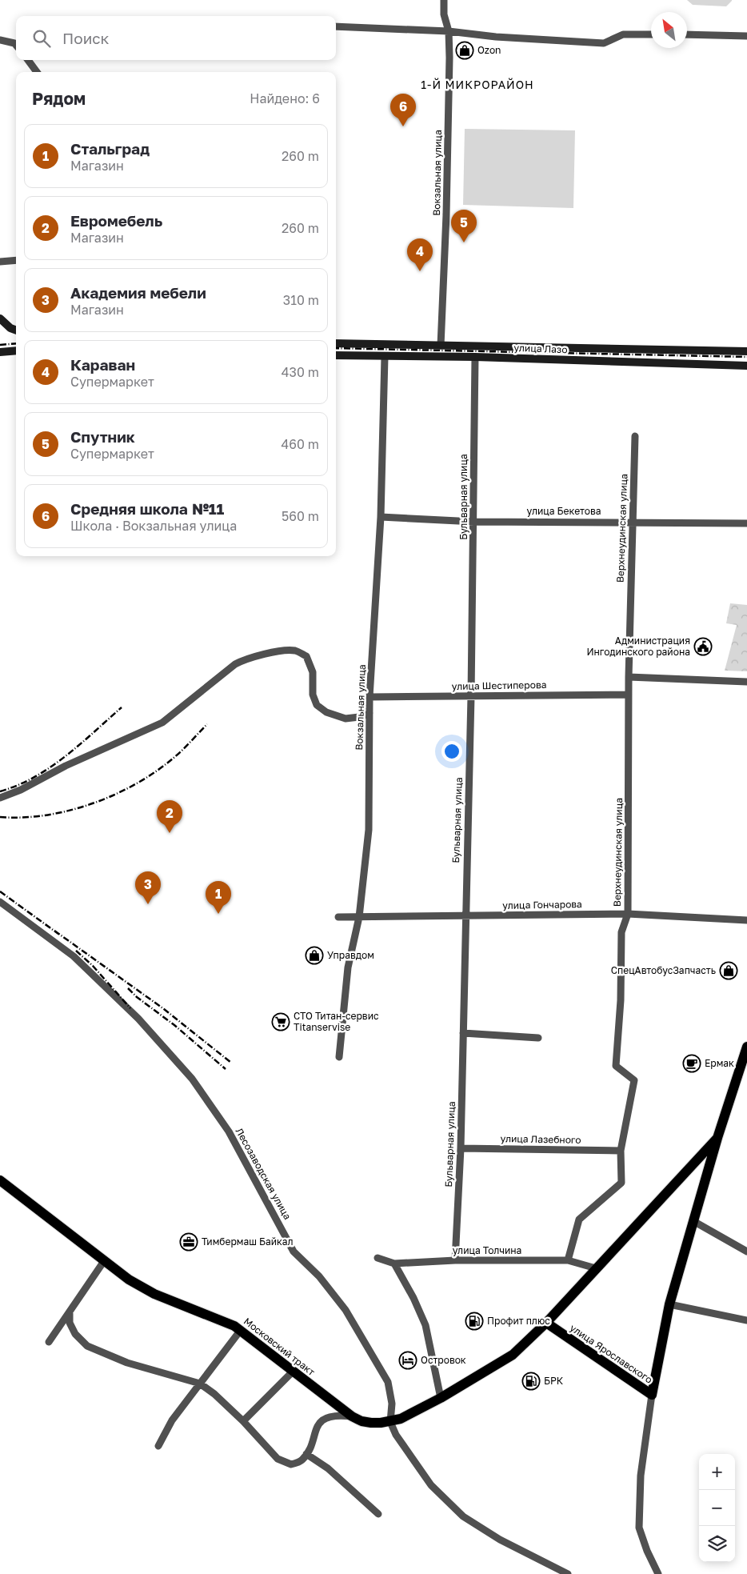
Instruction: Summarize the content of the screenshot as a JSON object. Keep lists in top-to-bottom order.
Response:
{
  "streets": {
    "main road": ["улица Лазо", "Московский тракт", "улица Ярославского"],
    "street": [
      "Вокзальная улица",
      "Бульварная улица",
      "улица Бекетова",
      "Верхнеудинская улица",
      "улица Шестиперова",
      "улица Гончарова",
      "улица Лазебного",
      "Лесозаводская улица",
      "улица Толчина"
    ]
  },
  "crossings": [
    ["Вокзальная улица", "улица Лазо"],
    ["Вокзальная улица", "улица Бекетова"],
    ["Вокзальная улица", "улица Шестиперова"],
    ["Вокзальная улица", "улица Гончарова"],
    ["улица Лазо", "Бульварная улица"],
    ["Бульварная улица", "улица Бекетова"],
    ["Бульварная улица", "улица Шестиперова"],
    ["Бульварная улица", "улица Гончарова"],
    ["Бульварная улица", "улица Лазебного"],
    ["Бульварная улица", "улица Толчина"],
    ["улица Бекетова", "Верхнеудинская улица"],
    ["Верхнеудинская улица", "улица Шестиперова"],
    ["Верхнеудинская улица", "улица Гончарова"],
    ["Верхнеудинская улица", "улица Лазебного"],
    ["Верхнеудинская улица", "улица Толчина"],
    ["Лесозаводская улица", "Московский тракт"],
    ["улица Толчина", "улица Ярославского"],
    ["Московский тракт", "улица Ярославского"]
  ],
  "districts": ["1-Й МИКРОРАЙОН"],
  "places": {
    "shop": ["Ozon", "Управдом", "СпецАвтобусЗапчасть"],
    "public building": ["Администрация Ингодинского района"],
    "supermarket": ["СТО Титан-сервис Titanservise"],
    "cafe": ["Ермак"],
    "office": ["Тимбермаш Байкал"],
    "fuel station": ["Профит плюс", "БРК"],
    "hotel": ["Островок"]
  },
  "north": "top left",
  "page": {
    "search": "Поиск",
    "heading": ["Рядом", "Найдено: 6"],
    "pins": [
      "6",
      "5",
      "4",
      "2",
      "3",
      "1"
    ],
    "list": [
      {
        "mark": "1",
        "name": "Стальград",
        "note": "Магазин",
        "value": "260 m"
      },
      {
        "mark": "2",
        "name": "Евромебель",
        "note": "Магазин",
        "value": "260 m"
      },
      {
        "mark": "3",
        "name": "Академия мебели",
        "note": "Магазин",
        "value": "310 m"
      },
      {
        "mark": "4",
        "name": "Караван",
        "note": "Супермаркет",
        "value": "430 m"
      },
      {
        "mark": "5",
        "name": "Спутник",
        "note": "Супермаркет",
        "value": "460 m"
      },
      {
        "mark": "6",
        "name": "Средняя школа №11",
        "note": "Школа · Вокзальная улица",
        "value": "560 m"
      }
    ],
    "map_buttons": ["+", "−"]
  }
}
